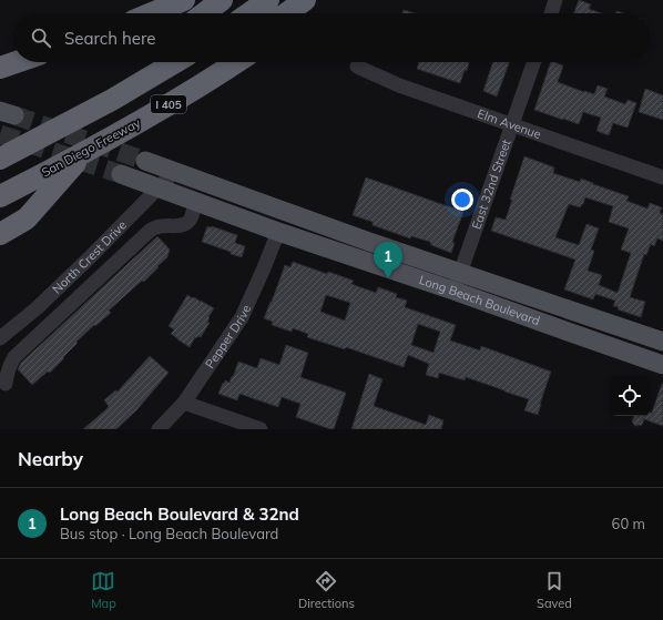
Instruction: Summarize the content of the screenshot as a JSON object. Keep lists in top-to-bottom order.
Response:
{
  "streets": {
    "highway": ["I 405", "San Diego Freeway"],
    "main road": ["Long Beach Boulevard"],
    "street": [
      "Elm Avenue",
      "East 32nd Street",
      "North Crest Drive",
      "Pepper Drive"
    ]
  },
  "crossings": [
    ["Elm Avenue", "East 32nd Street"],
    ["East 32nd Street", "Long Beach Boulevard"],
    ["North Crest Drive", "Long Beach Boulevard"],
    ["Long Beach Boulevard", "Pepper Drive"]
  ],
  "page": {
    "search": "Search here",
    "pins": "1",
    "heading": "Nearby",
    "list": [
      {
        "mark": "1",
        "name": "Long Beach Boulevard & 32nd",
        "note": "Bus stop · Long Beach Boulevard",
        "value": "60 m"
      }
    ],
    "nav": ["Map", "Directions", "Saved"]
  }
}
